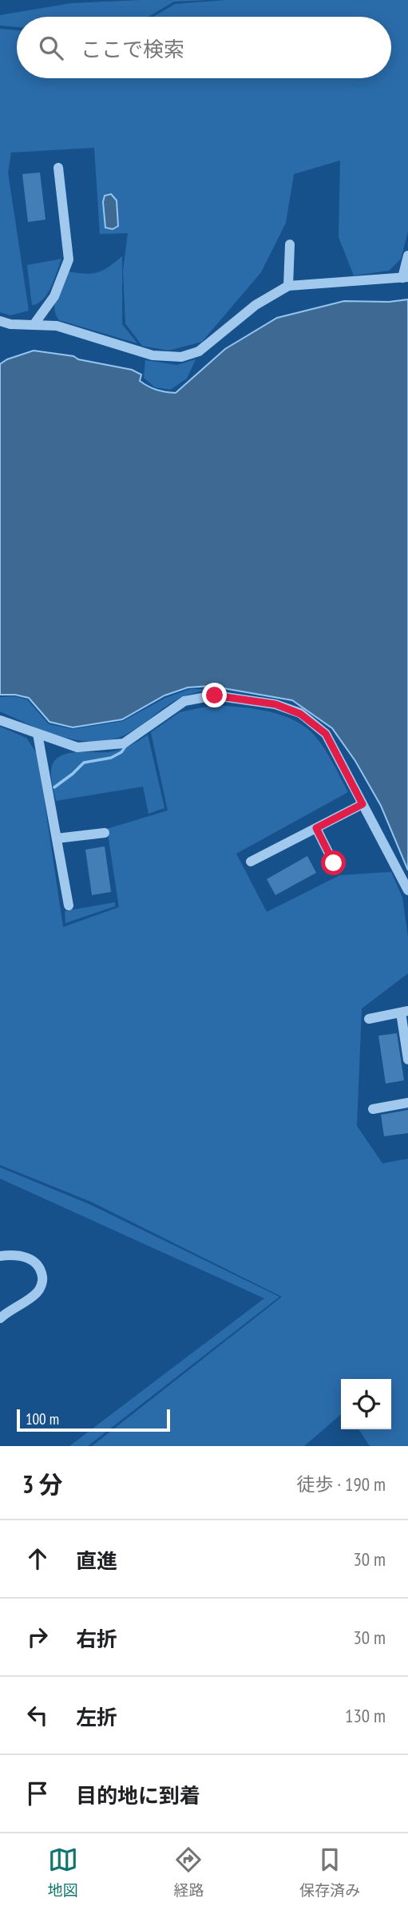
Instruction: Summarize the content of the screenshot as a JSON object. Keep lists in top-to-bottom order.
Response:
{
  "scale_bar": "100 m",
  "page": {
    "search": "ここで検索",
    "scale": "100 m",
    "heading": ["3 分", "徒歩 · 190 m"],
    "list": [
      ["直進", "30 m"],
      ["右折", "30 m"],
      ["左折", "130 m"],
      "目的地に到着"
    ],
    "nav": ["地図", "経路", "保存済み"]
  }
}
